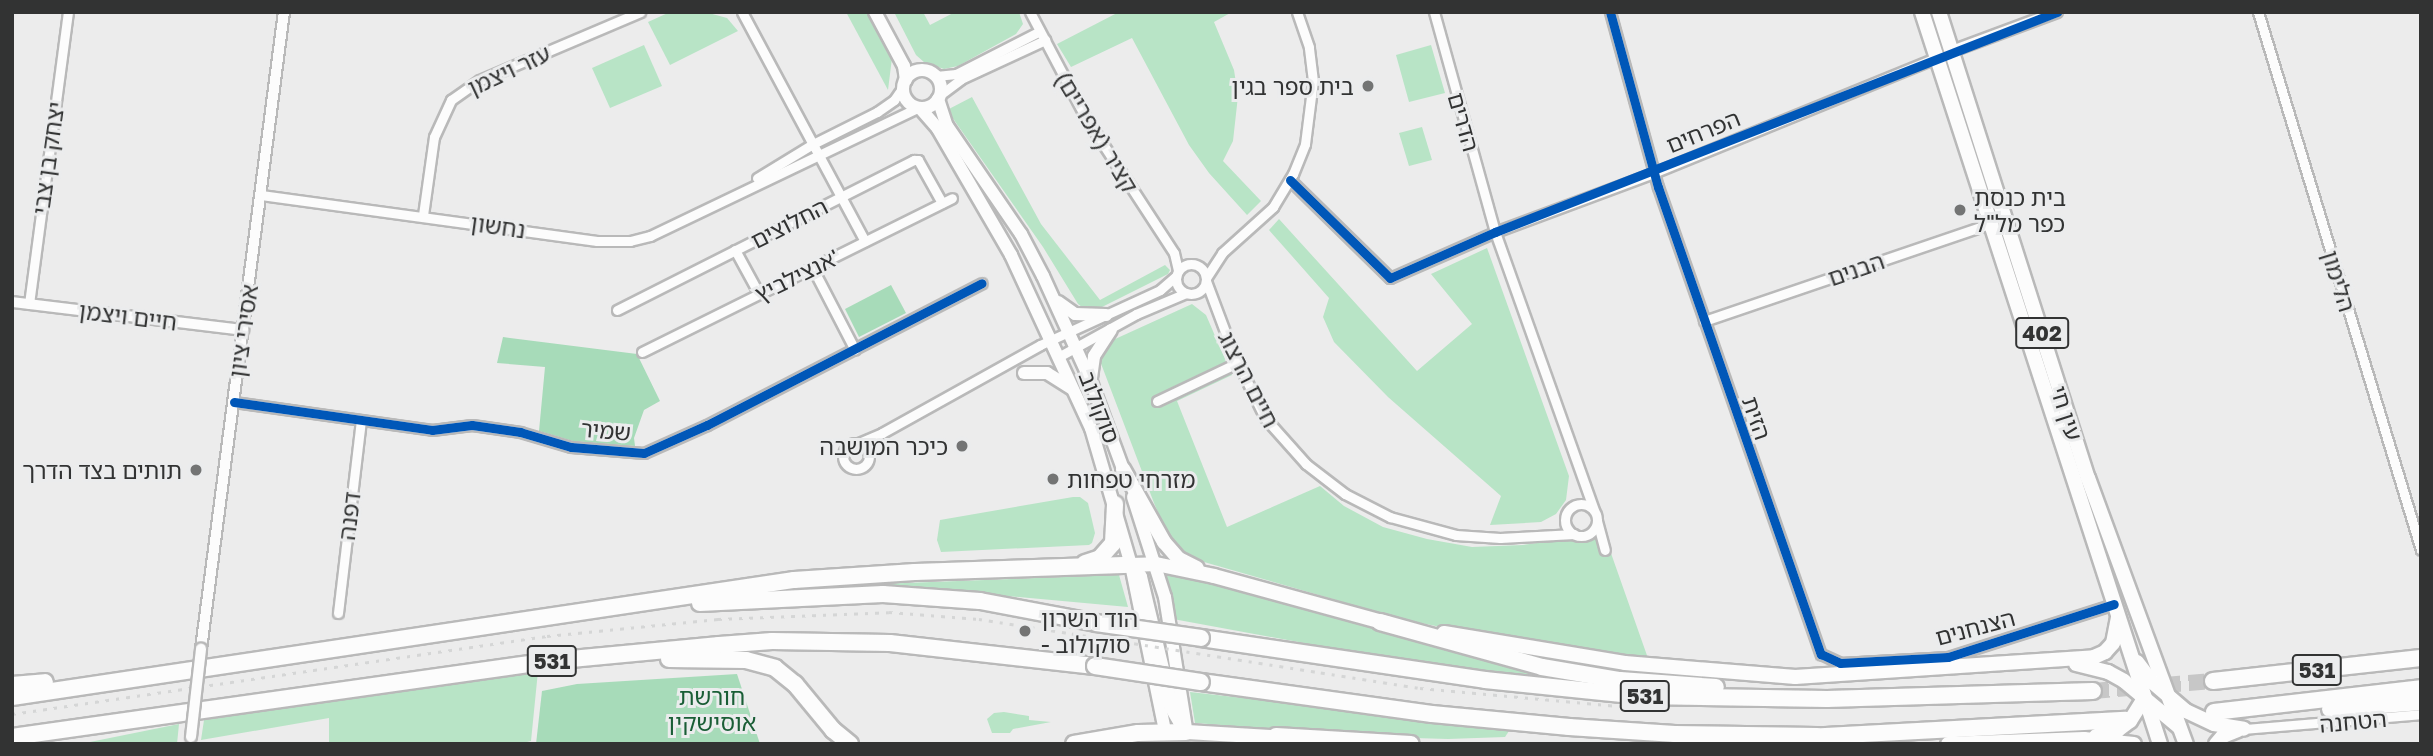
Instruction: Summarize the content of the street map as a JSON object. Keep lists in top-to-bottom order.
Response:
{
  "streets": {
    "highway": ["531"],
    "main road": ["402", "סוקולוב", "עין חי"],
    "street": [
      "עזר ויצמן",
      "הדרים",
      "הפרחים",
      "קציר (אפריים)",
      "יצחק בן צבי",
      "החלוצים",
      "נחשון",
      "הבנים",
      "אנצילביץ'",
      "הלימון",
      "חיים ויצמן",
      "אסירי ציון",
      "חיים הרצוג",
      "הזית",
      "שמיר",
      "דפנה",
      "הצנחנים",
      "הטחנה"
    ]
  },
  "crossings": [
    ["עזר ויצמן", "נחשון"],
    ["הדרים", "הפרחים"],
    ["הפרחים", "עין חי"],
    ["הפרחים", "הזית"],
    ["קציר (אפריים)", "חיים הרצוג"],
    ["יצחק בן צבי", "חיים ויצמן"],
    ["החלוצים", "אנצילביץ'"],
    ["נחשון", "אסירי ציון"],
    ["נחשון", "סוקולוב"],
    ["הבנים", "עין חי"],
    ["הבנים", "הזית"],
    ["חיים ויצמן", "אסירי ציון"],
    ["אסירי ציון", "שמיר"],
    ["402", "עין חי"],
    ["עין חי", "הצנחנים"],
    ["הזית", "הצנחנים"],
    ["שמיר", "דפנה"]
  ],
  "parks": ["חורשת אוסישקין"],
  "places": [
    "בית ספר בגין",
    "בית כנסת כפר מל\"ל",
    "כיכר המושבה",
    "תותים בצד הדרך",
    "מזרחי טפחות",
    "הוד השרון - סוקולוב"
  ]
}
